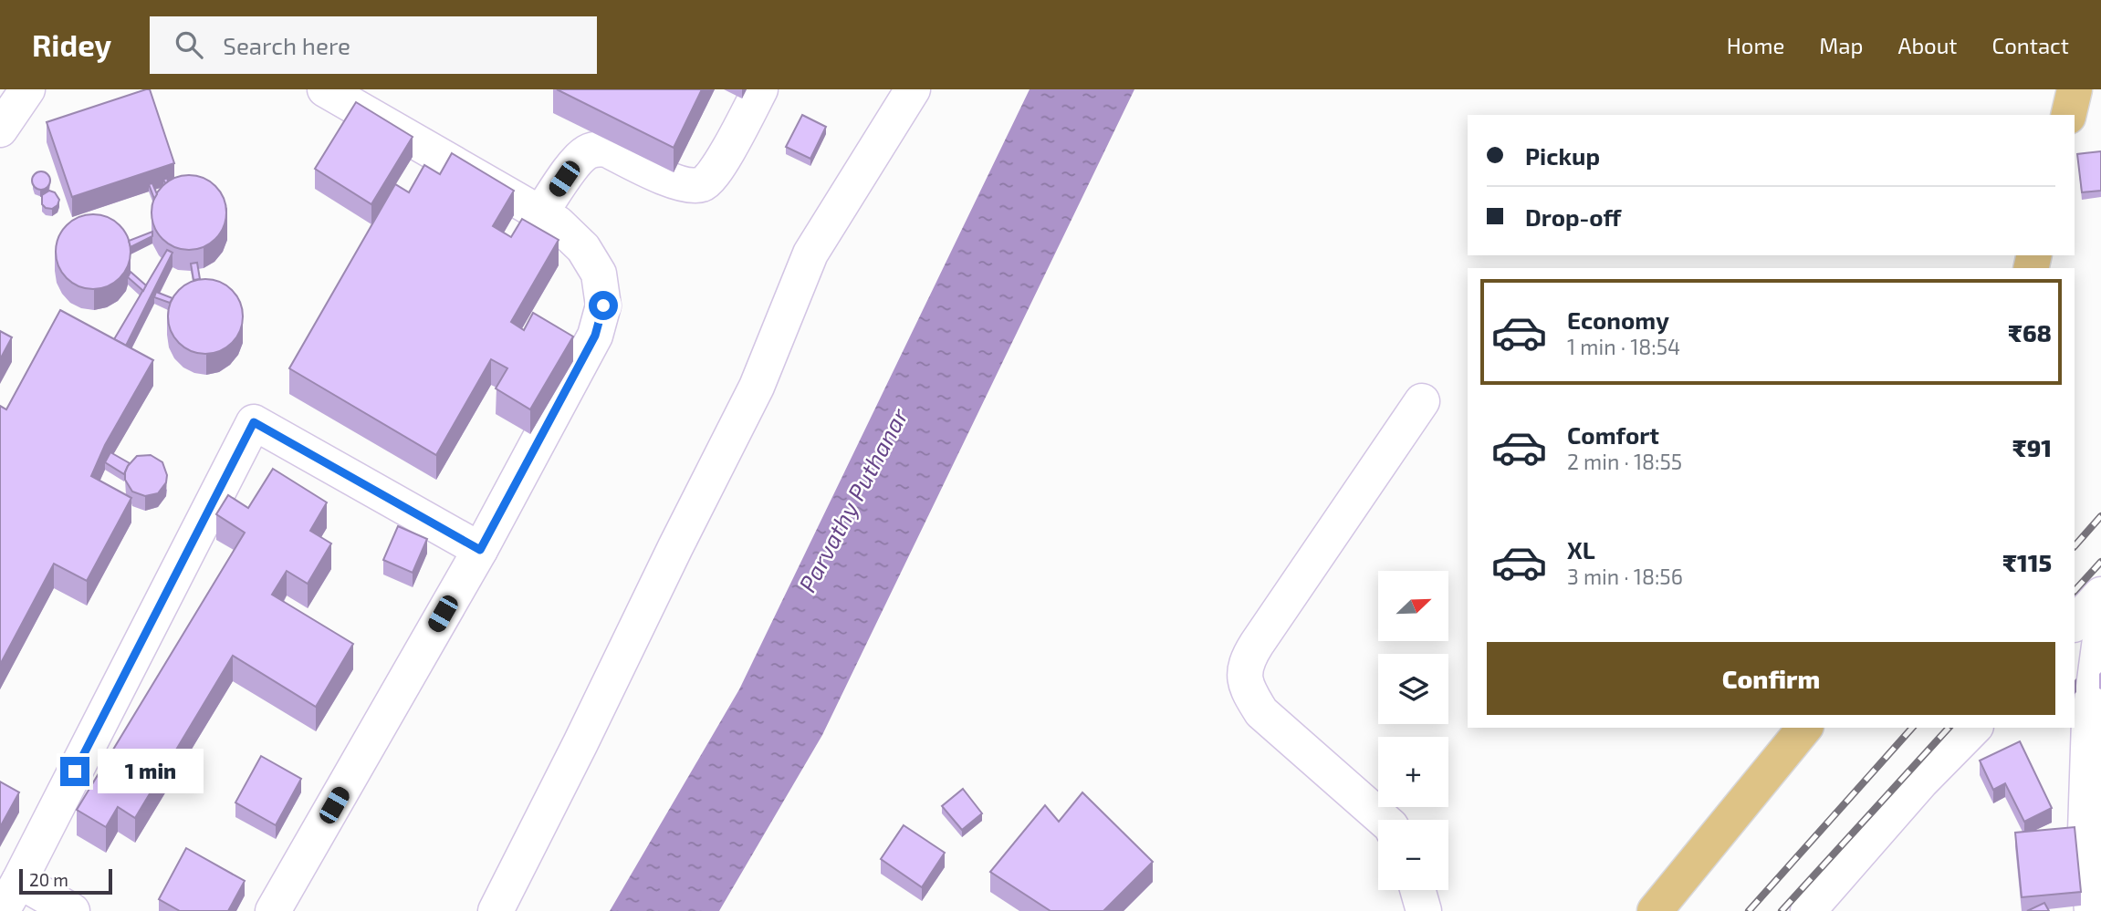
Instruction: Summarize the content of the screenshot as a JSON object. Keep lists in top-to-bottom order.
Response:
{
  "water": ["Parvathy Puthanar"],
  "scale_bar": "20 m",
  "north": "top right",
  "page": {
    "header": "Ridey",
    "search": "Search here",
    "nav": [
      "Home",
      "Map",
      "About",
      "Contact"
    ],
    "banner": ["Pickup", "Drop-off"],
    "list": [
      {
        "name": "Economy",
        "note": "1 min · 18:54",
        "value": "₹68"
      },
      {
        "name": "Comfort",
        "note": "2 min · 18:55",
        "value": "₹91"
      },
      {
        "name": "XL",
        "note": "3 min · 18:56",
        "value": "₹115"
      }
    ],
    "map_buttons": ["+", "−"],
    "buttons": "Confirm",
    "bubble": "1 min",
    "scale": "20 m"
  }
}
